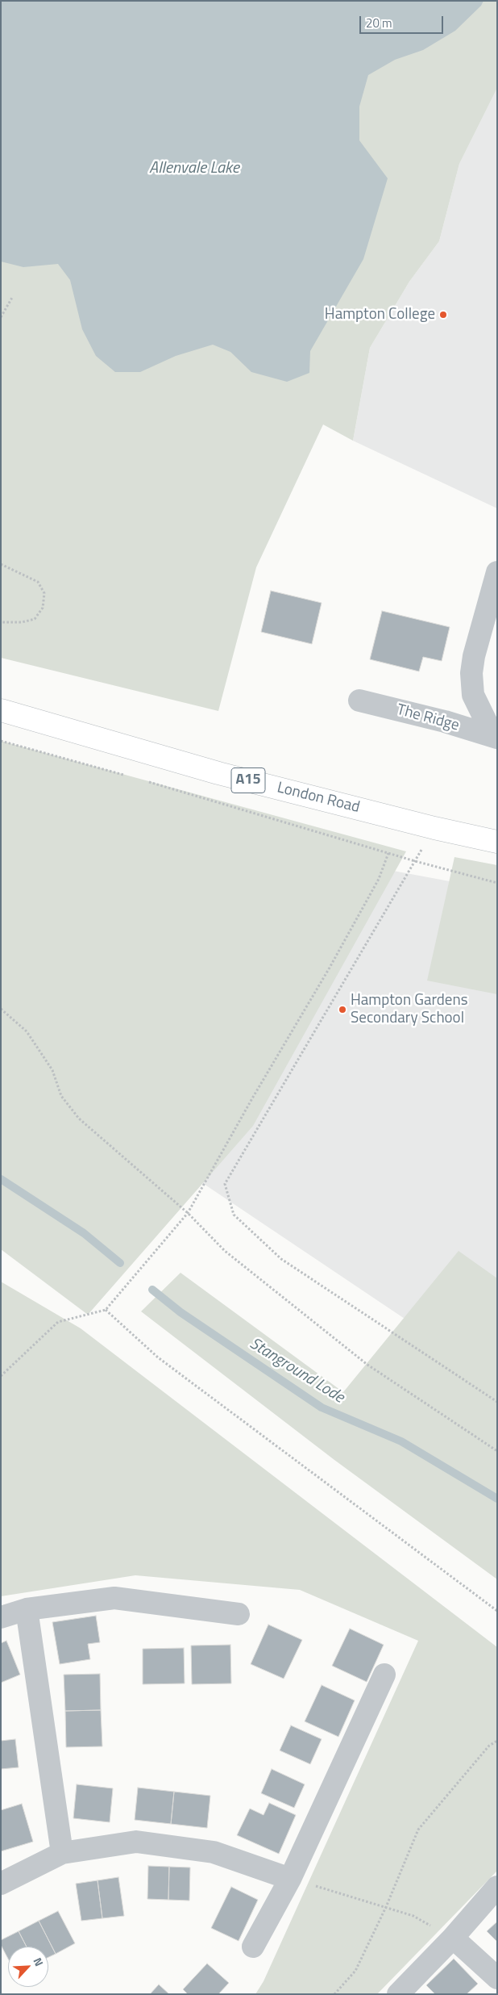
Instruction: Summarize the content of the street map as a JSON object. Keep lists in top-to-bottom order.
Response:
{
  "streets": {
    "main road": ["A15", "London Road"],
    "street": ["The Ridge"]
  },
  "water": ["Allenvale Lake", "Stanground Lode"],
  "places": ["Hampton College", "Hampton Gardens Secondary School"],
  "scale_bar": "20 m",
  "north": "top right"
}
